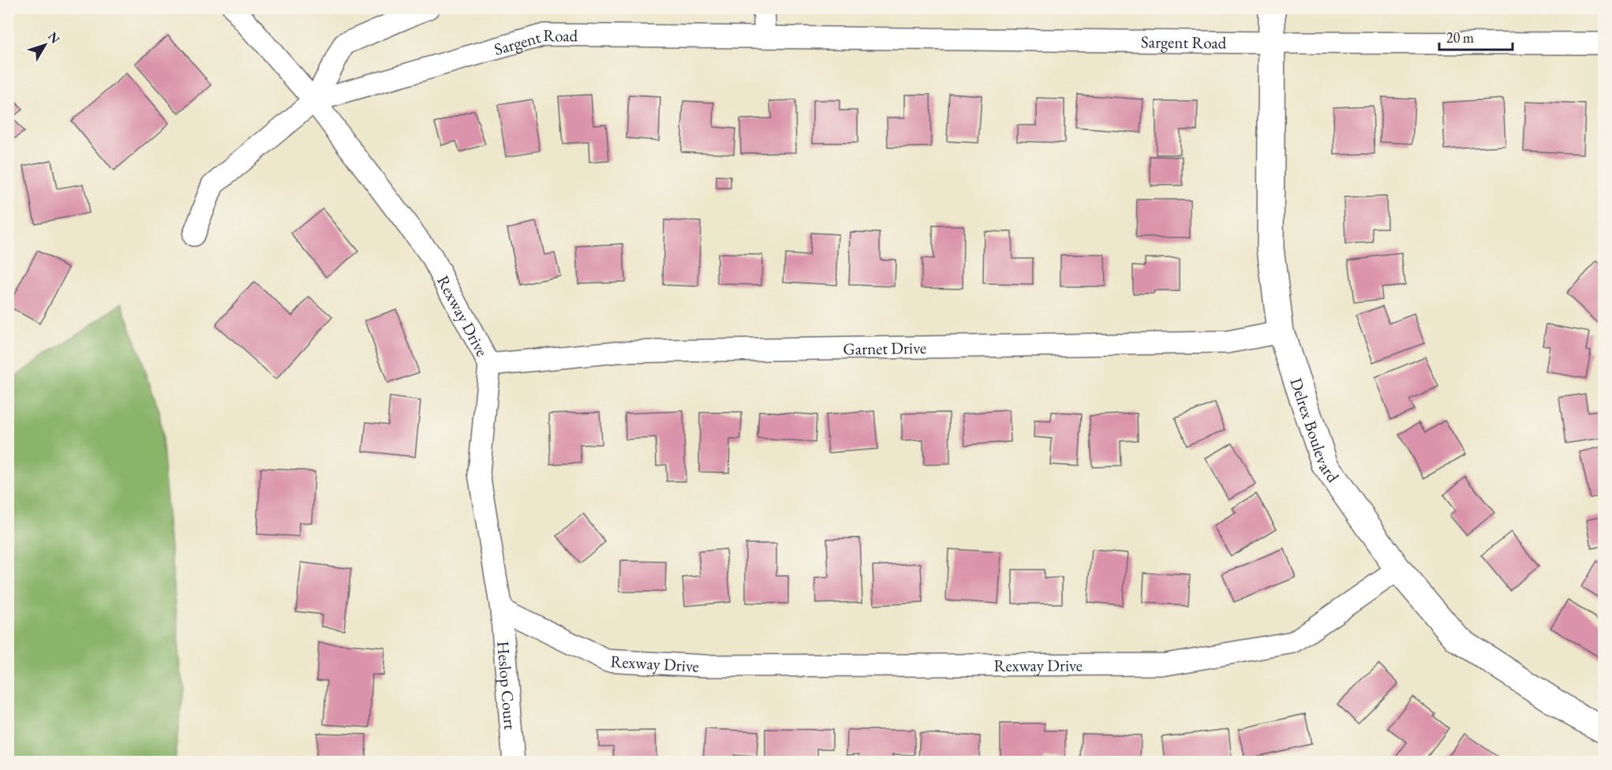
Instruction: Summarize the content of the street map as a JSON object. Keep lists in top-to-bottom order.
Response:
{
  "streets": {
    "street": [
      "Sargent Road",
      "Rexway Drive",
      "Garnet Drive",
      "Delrex Boulevard",
      "Heslop Court"
    ]
  },
  "crossings": [
    ["Sargent Road", "Rexway Drive"],
    ["Sargent Road", "Delrex Boulevard"],
    ["Rexway Drive", "Garnet Drive"],
    ["Rexway Drive", "Delrex Boulevard"],
    ["Rexway Drive", "Heslop Court"],
    ["Garnet Drive", "Delrex Boulevard"]
  ],
  "scale_bar": "20 m",
  "north": "top right"
}
